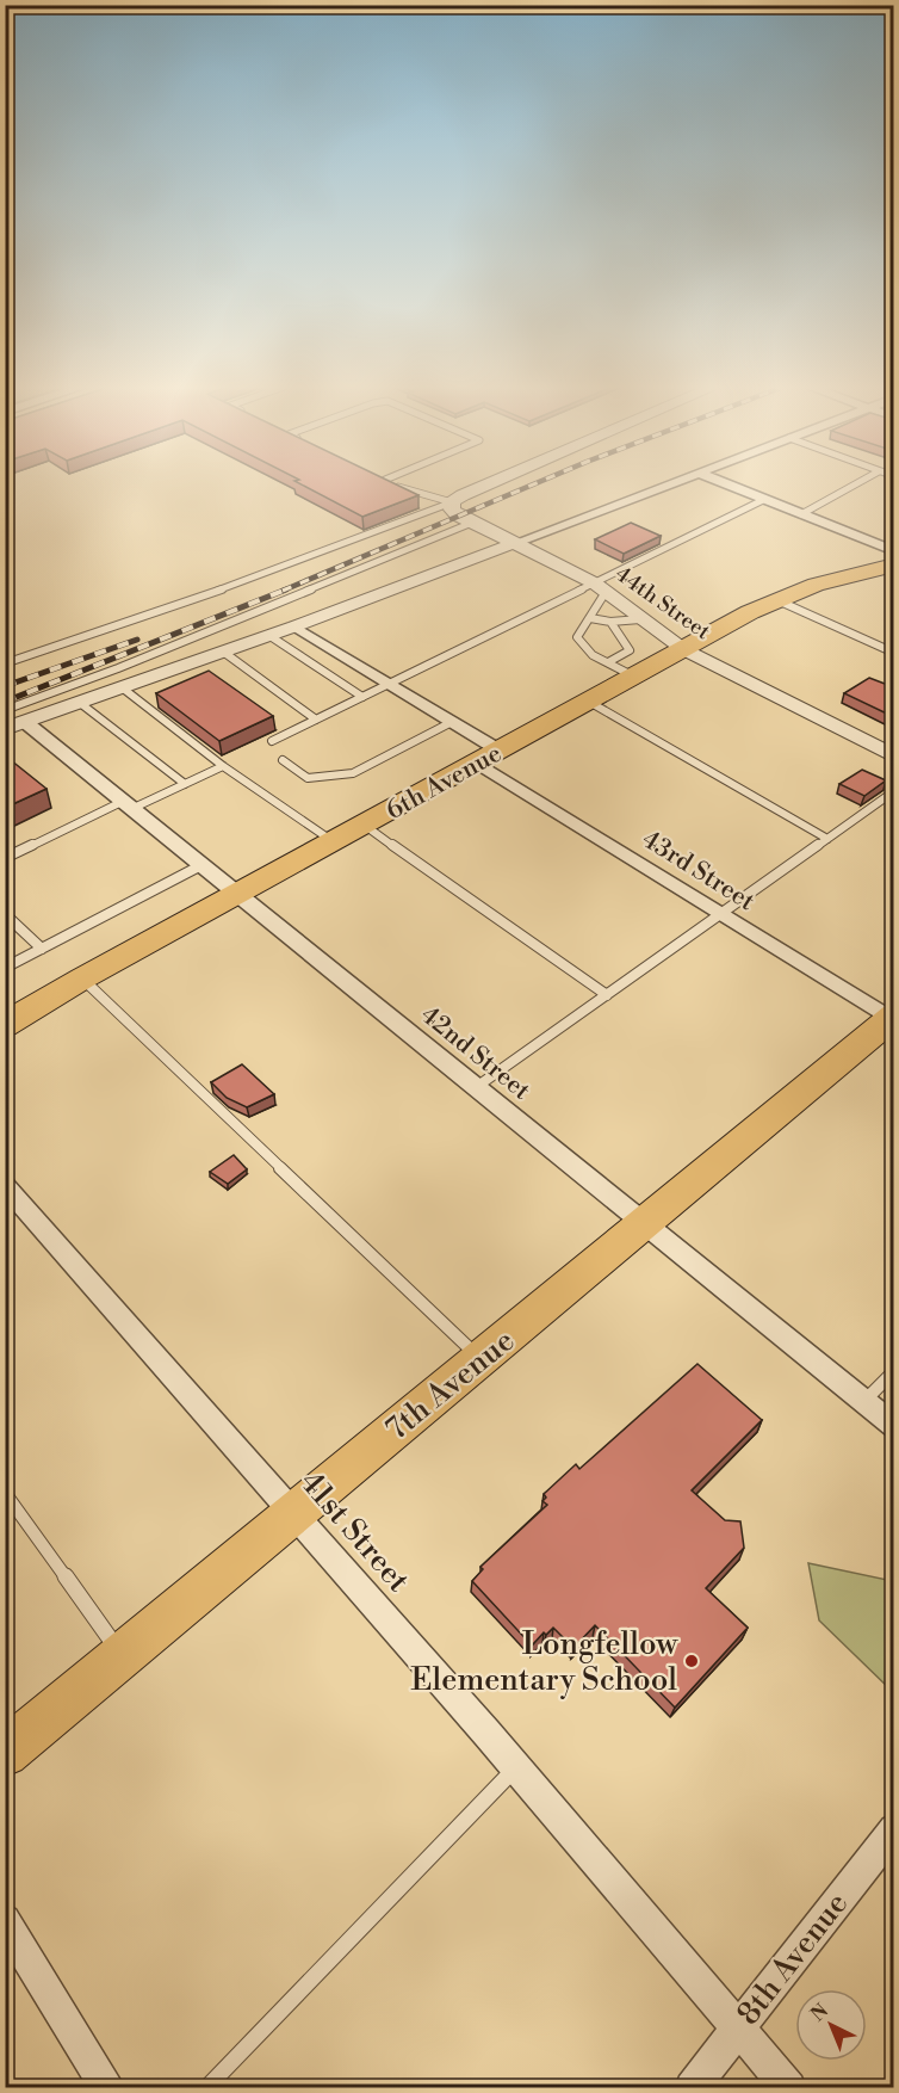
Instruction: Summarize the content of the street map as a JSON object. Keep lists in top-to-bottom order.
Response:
{
  "streets": {
    "main road": ["6th Avenue", "7th Avenue"],
    "street": [
      "44th Street",
      "43rd Street",
      "42nd Street",
      "41st Street",
      "8th Avenue"
    ]
  },
  "crossings": [
    ["44th Street", "6th Avenue"],
    ["6th Avenue", "43rd Street"],
    ["6th Avenue", "42nd Street"],
    ["43rd Street", "7th Avenue"],
    ["42nd Street", "7th Avenue"],
    ["7th Avenue", "41st Street"],
    ["41st Street", "8th Avenue"]
  ],
  "places": ["Longfellow Elementary School"],
  "north": "top left"
}
